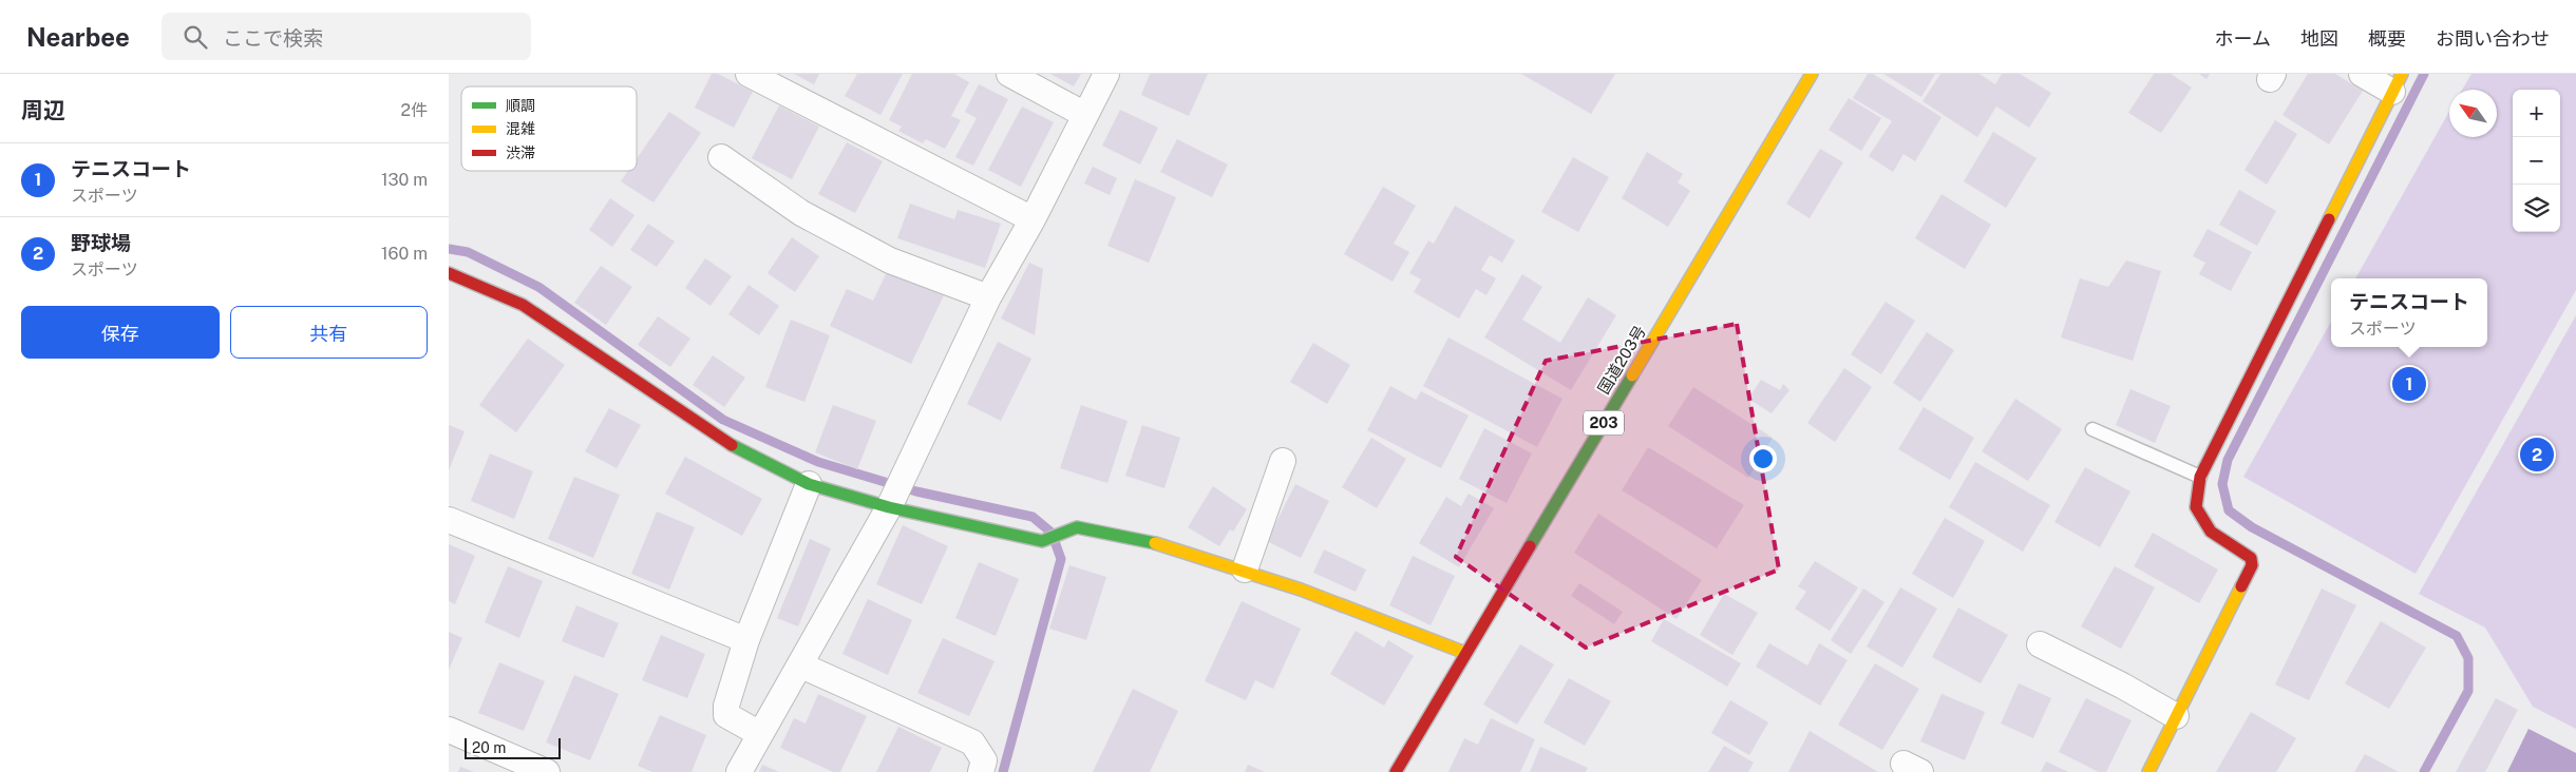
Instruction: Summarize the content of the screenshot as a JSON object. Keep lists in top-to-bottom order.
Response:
{
  "streets": {
    "main road": ["国道203号", "203"]
  },
  "legend": ["順調", "混雑", "渋滞"],
  "scale_bar": "20 m",
  "north": "top left",
  "page": {
    "header": "Nearbee",
    "search": "ここで検索",
    "nav": [
      "ホーム",
      "地図",
      "概要",
      "お問い合わせ"
    ],
    "heading": ["周辺", "2件"],
    "map_buttons": ["+", "−"],
    "list": [
      {
        "mark": "1",
        "name": "テニスコート",
        "note": "スポーツ",
        "value": "130 m"
      },
      {
        "mark": "2",
        "name": "野球場",
        "note": "スポーツ",
        "value": "160 m"
      }
    ],
    "popup": ["テニスコート", "スポーツ"],
    "buttons": ["保存", "共有"],
    "pins": ["1", "2"],
    "scale": "20 m"
  }
}
